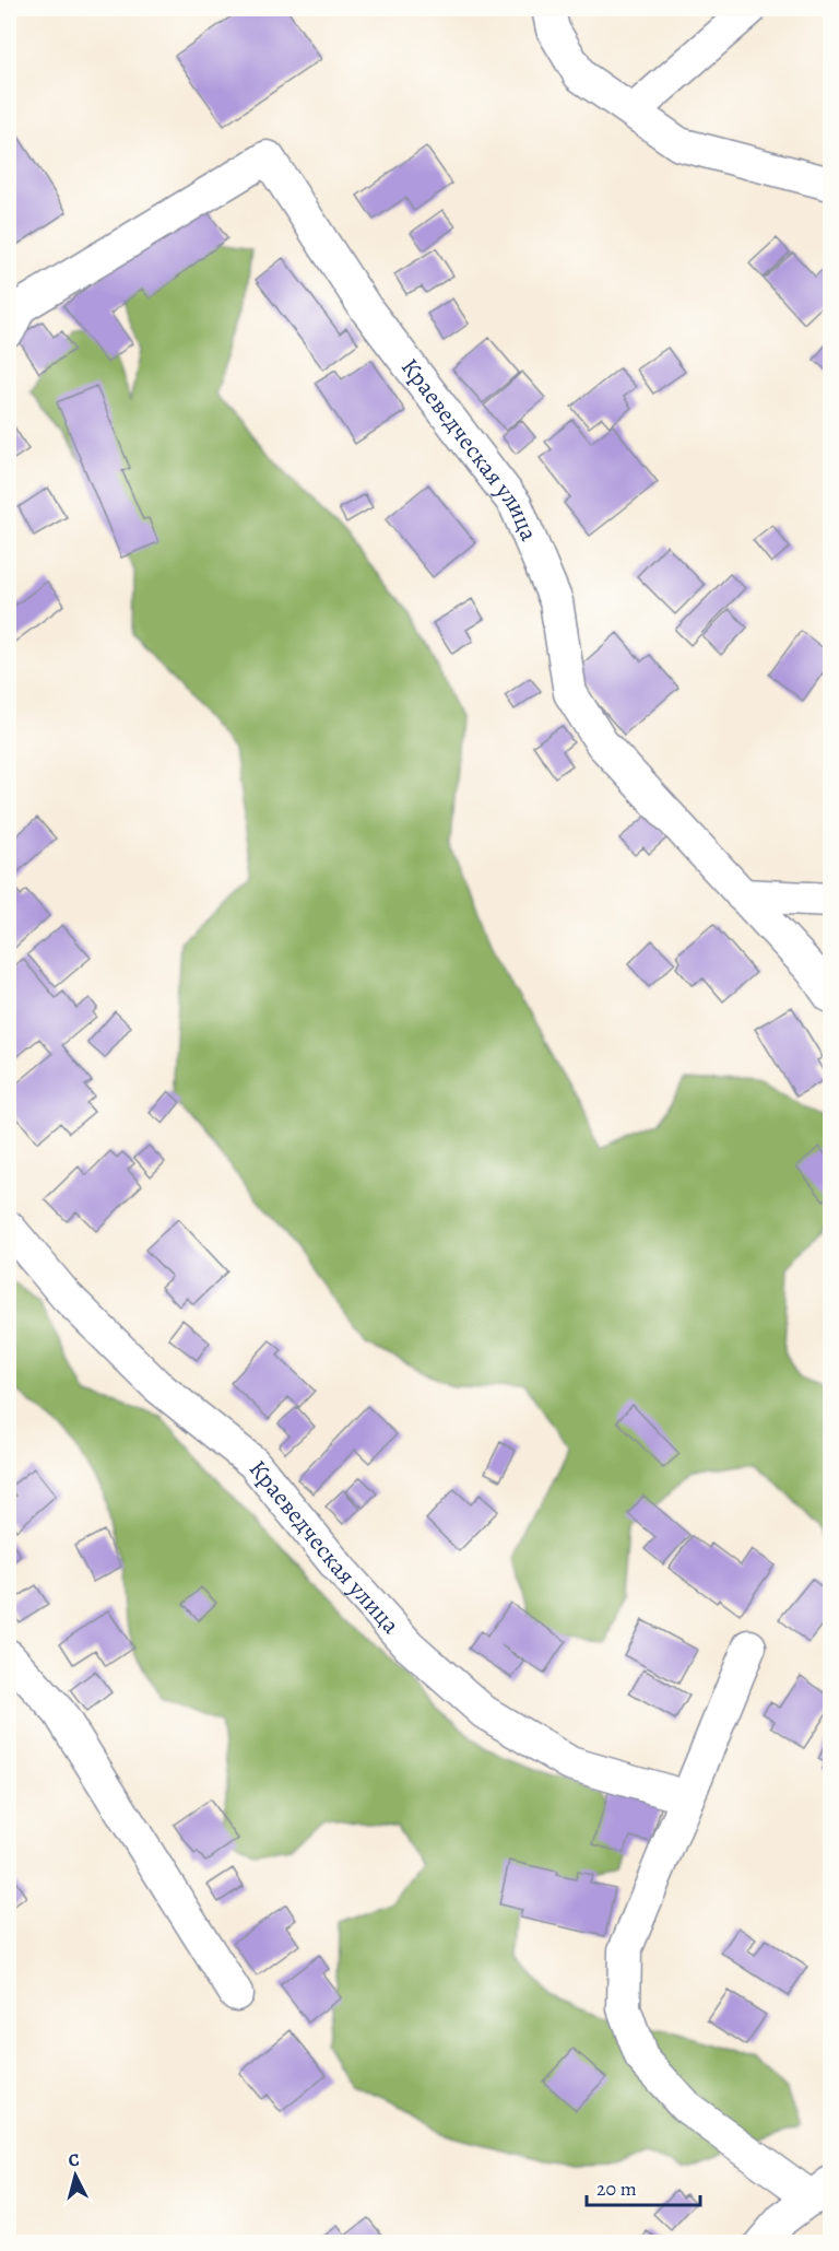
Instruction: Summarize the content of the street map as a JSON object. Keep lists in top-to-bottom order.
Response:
{
  "streets": {
    "street": ["Краеведческая улица"]
  },
  "scale_bar": "20 m",
  "north": "top"
}
